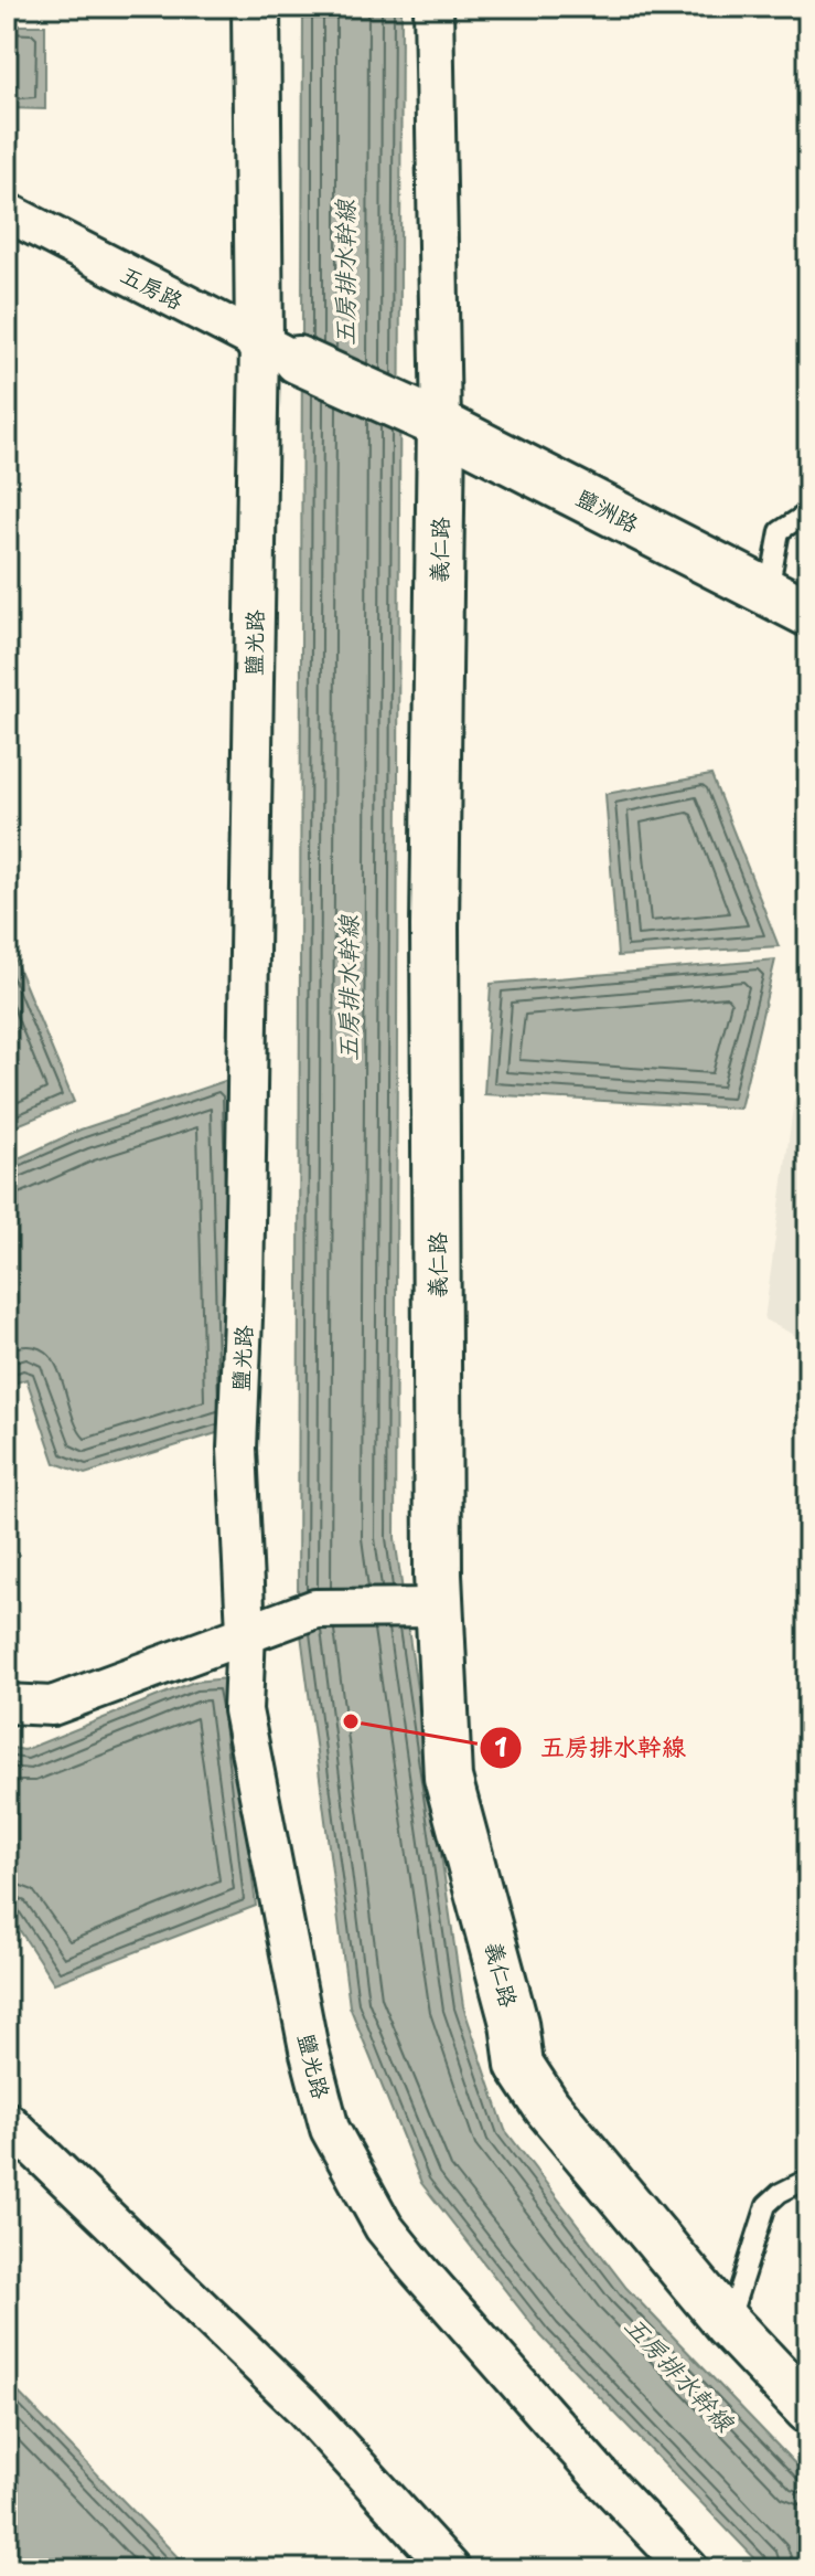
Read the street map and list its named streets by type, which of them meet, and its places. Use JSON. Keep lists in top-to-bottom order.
{
  "streets": {
    "street": [
      "五房路",
      "鹽洲路",
      "義仁路",
      "鹽光路"
    ]
  },
  "crossings": [
    ["五房路", "鹽洲路"],
    ["五房路", "鹽光路"],
    ["鹽洲路", "義仁路"],
    ["鹽洲路", "鹽光路"]
  ],
  "water": ["五房排水幹線"],
  "places": ["五房排水幹線"]
}
